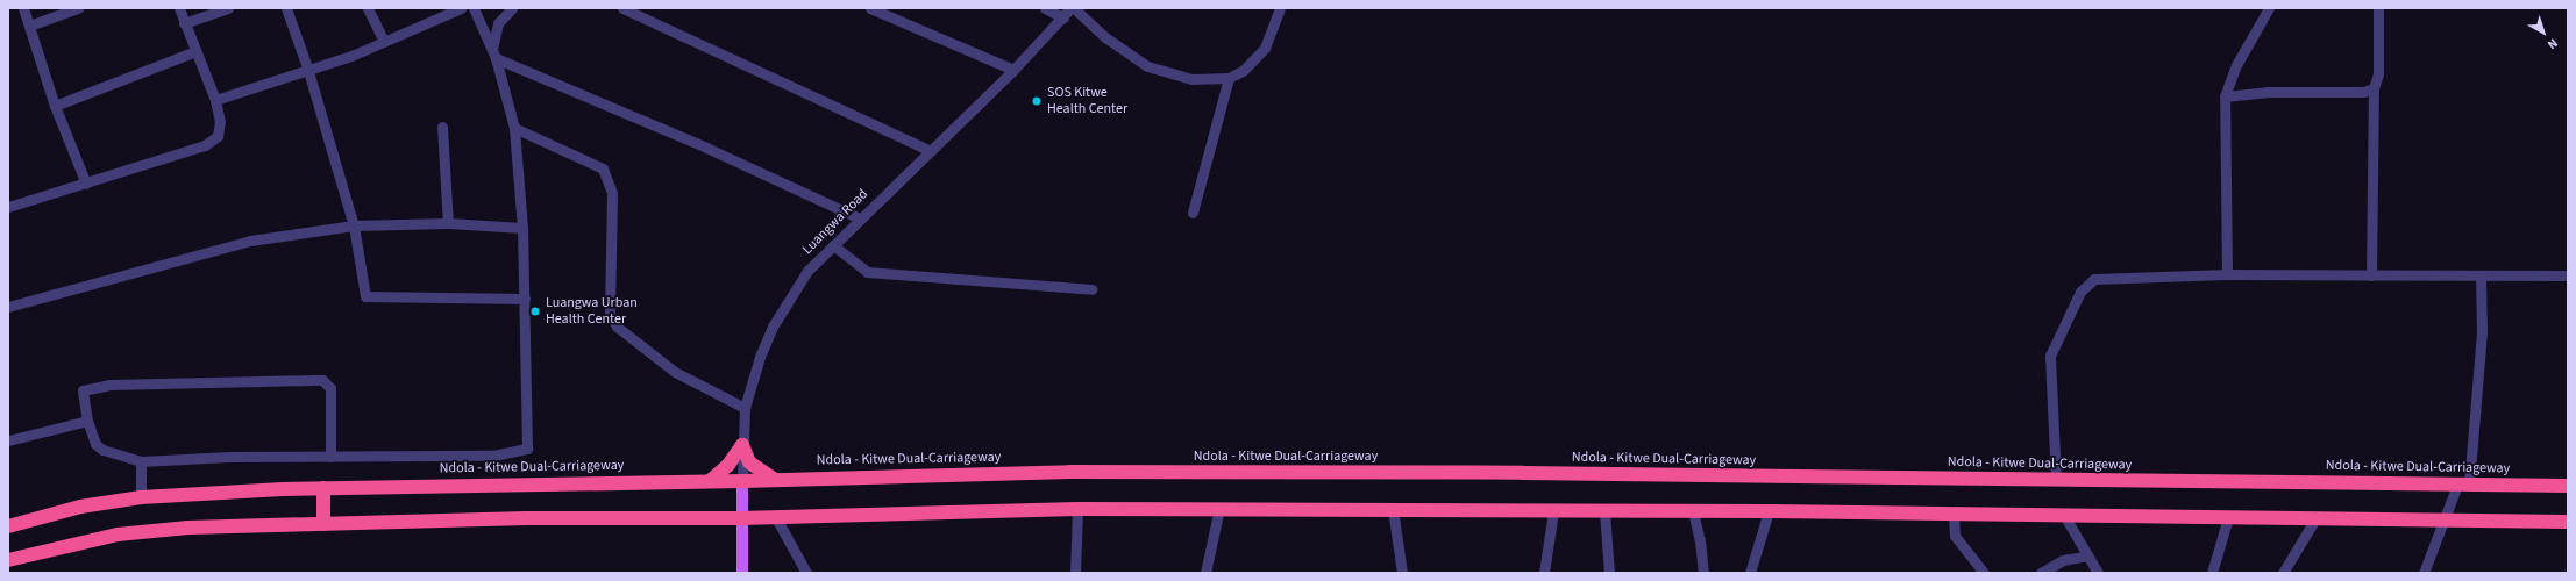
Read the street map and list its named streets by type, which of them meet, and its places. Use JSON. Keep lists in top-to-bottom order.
{
  "streets": {
    "highway": ["Ndola - Kitwe Dual-Carriageway"],
    "main road": ["Luangwa Road"]
  },
  "crossings": [
    ["Luangwa Road", "Ndola - Kitwe Dual-Carriageway"]
  ],
  "places": ["SOS Kitwe Health Center", "Luangwa Urban Health Center"],
  "north": "bottom right"
}
